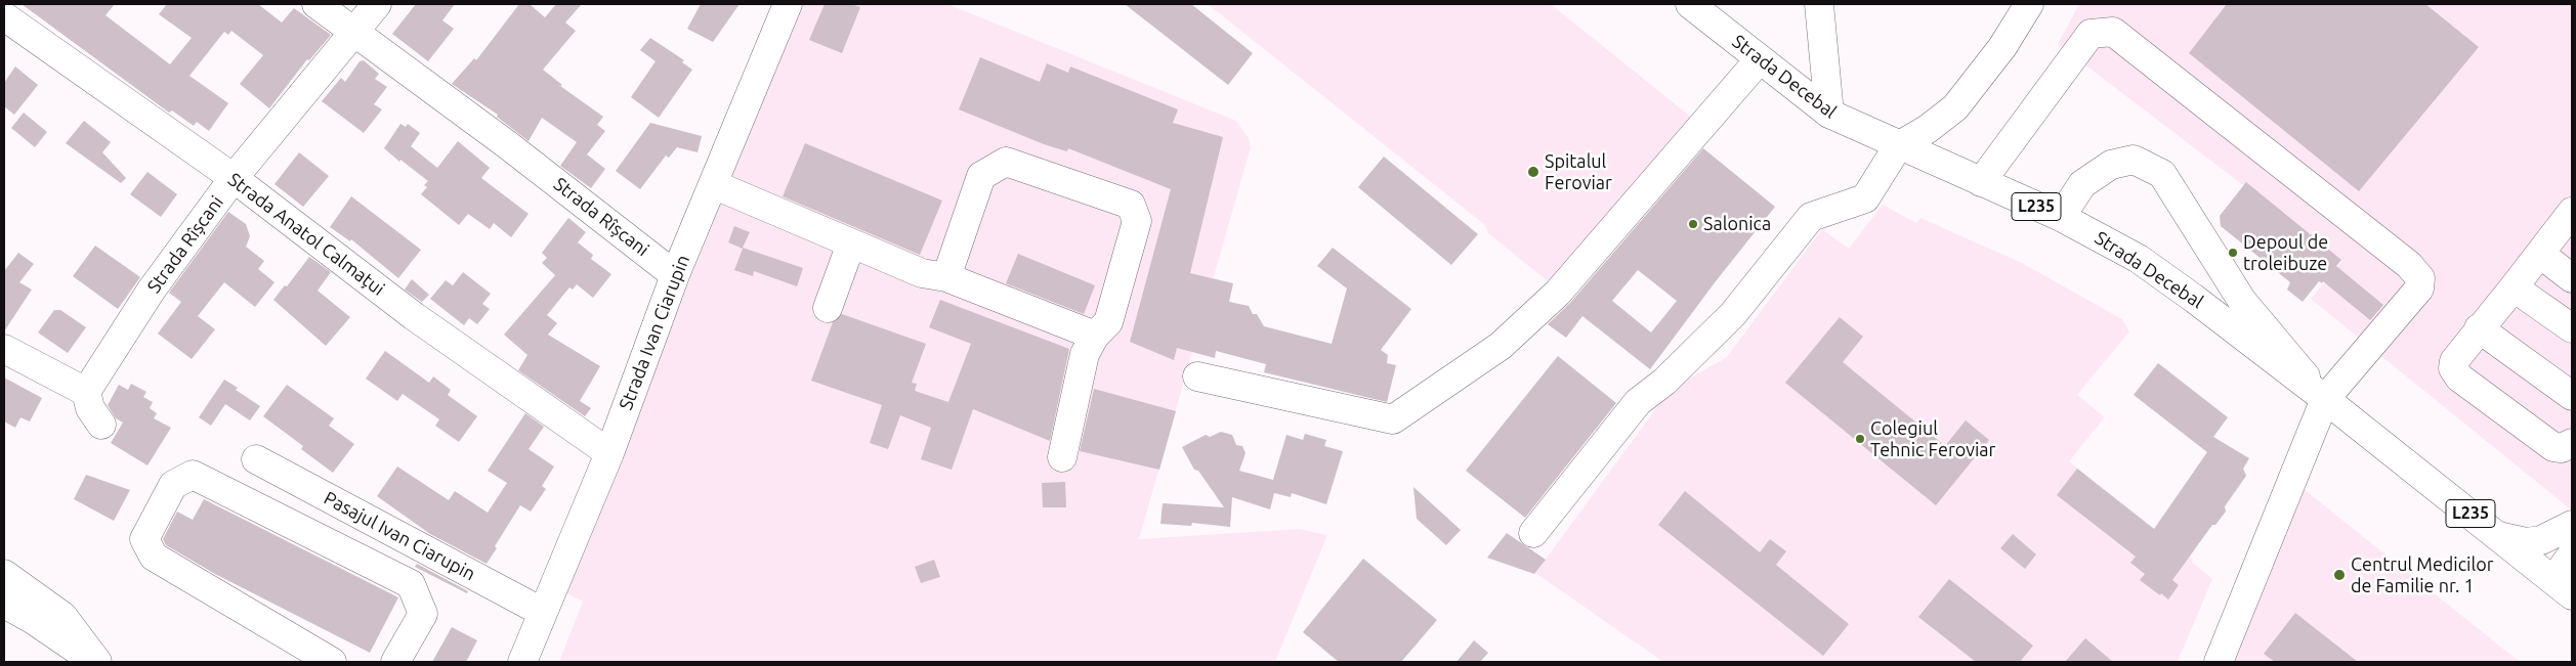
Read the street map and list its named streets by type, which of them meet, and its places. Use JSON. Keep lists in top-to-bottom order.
{
  "streets": {
    "street": [
      "Strada Decebal",
      "L235",
      "Strada Rîșcani",
      "Strada Anatol Calmațui",
      "Strada Ivan Ciarupin",
      "Pasajul Ivan Ciarupin"
    ]
  },
  "crossings": [
    ["Strada Rîșcani", "Strada Anatol Calmațui"],
    ["Strada Rîșcani", "Strada Ivan Ciarupin"],
    ["Strada Anatol Calmațui", "Strada Ivan Ciarupin"],
    ["Strada Ivan Ciarupin", "Pasajul Ivan Ciarupin"]
  ],
  "places": [
    "Spitalul Feroviar",
    "Salonica",
    "Depoul de troleibuze",
    "Colegiul Tehnic Feroviar",
    "Centrul Medicilor de Familie nr. 1"
  ]
}
